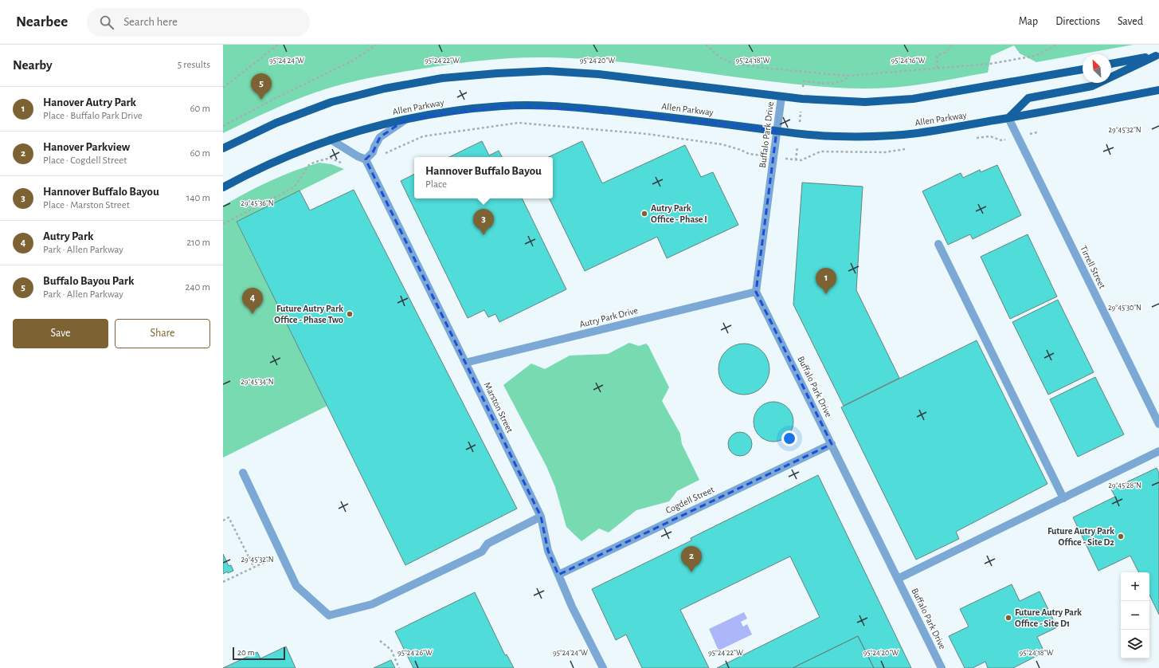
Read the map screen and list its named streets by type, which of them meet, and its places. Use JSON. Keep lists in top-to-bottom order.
{
  "streets": {
    "main road": ["Allen Parkway"],
    "street": [
      "Buffalo Park Drive",
      "Tirrell Street",
      "Autry Park Drive",
      "Marston Street",
      "Cogdell Street"
    ]
  },
  "crossings": [
    ["Allen Parkway", "Buffalo Park Drive"],
    ["Allen Parkway", "Tirrell Street"],
    ["Buffalo Park Drive", "Autry Park Drive"],
    ["Buffalo Park Drive", "Cogdell Street"],
    ["Autry Park Drive", "Marston Street"],
    ["Marston Street", "Cogdell Street"]
  ],
  "places": [
    "Autry Park Office - Phase I",
    "Future Autry Park Office - Phase Two",
    "Future Autry Park Office - Site D2",
    "Future Autry Park Office - Site D1"
  ],
  "scale_bar": "20 m",
  "north": "top left",
  "page": {
    "header": "Nearbee",
    "search": "Search here",
    "nav": ["Map", "Directions", "Saved"],
    "heading": ["Nearby", "5 results"],
    "pins": [
      "5",
      "3",
      "1",
      "4",
      "2"
    ],
    "list": [
      {
        "mark": "1",
        "name": "Hanover Autry Park",
        "note": "Place · Buffalo Park Drive",
        "value": "60 m"
      },
      {
        "mark": "2",
        "name": "Hanover Parkview",
        "note": "Place · Cogdell Street",
        "value": "60 m"
      },
      {
        "mark": "3",
        "name": "Hannover Buffalo Bayou",
        "note": "Place · Marston Street",
        "value": "140 m"
      },
      {
        "mark": "4",
        "name": "Autry Park",
        "note": "Park · Allen Parkway",
        "value": "210 m"
      },
      {
        "mark": "5",
        "name": "Buffalo Bayou Park",
        "note": "Park · Allen Parkway",
        "value": "240 m"
      }
    ],
    "popup": ["Hannover Buffalo Bayou", "Place"],
    "buttons": ["Save", "Share"],
    "map_buttons": ["+", "−"],
    "scale": "20 m"
  },
  "coordinates": [
    "95°24'24\"W",
    "95°24'22\"W",
    "95°24'20\"W",
    "95°24'18\"W",
    "95°24'16\"W",
    "29°45'32\"N",
    "29°45'36\"N",
    "29°45'30\"N",
    "29°45'34\"N",
    "29°45'28\"N",
    "95°24'26\"W"
  ]
}
